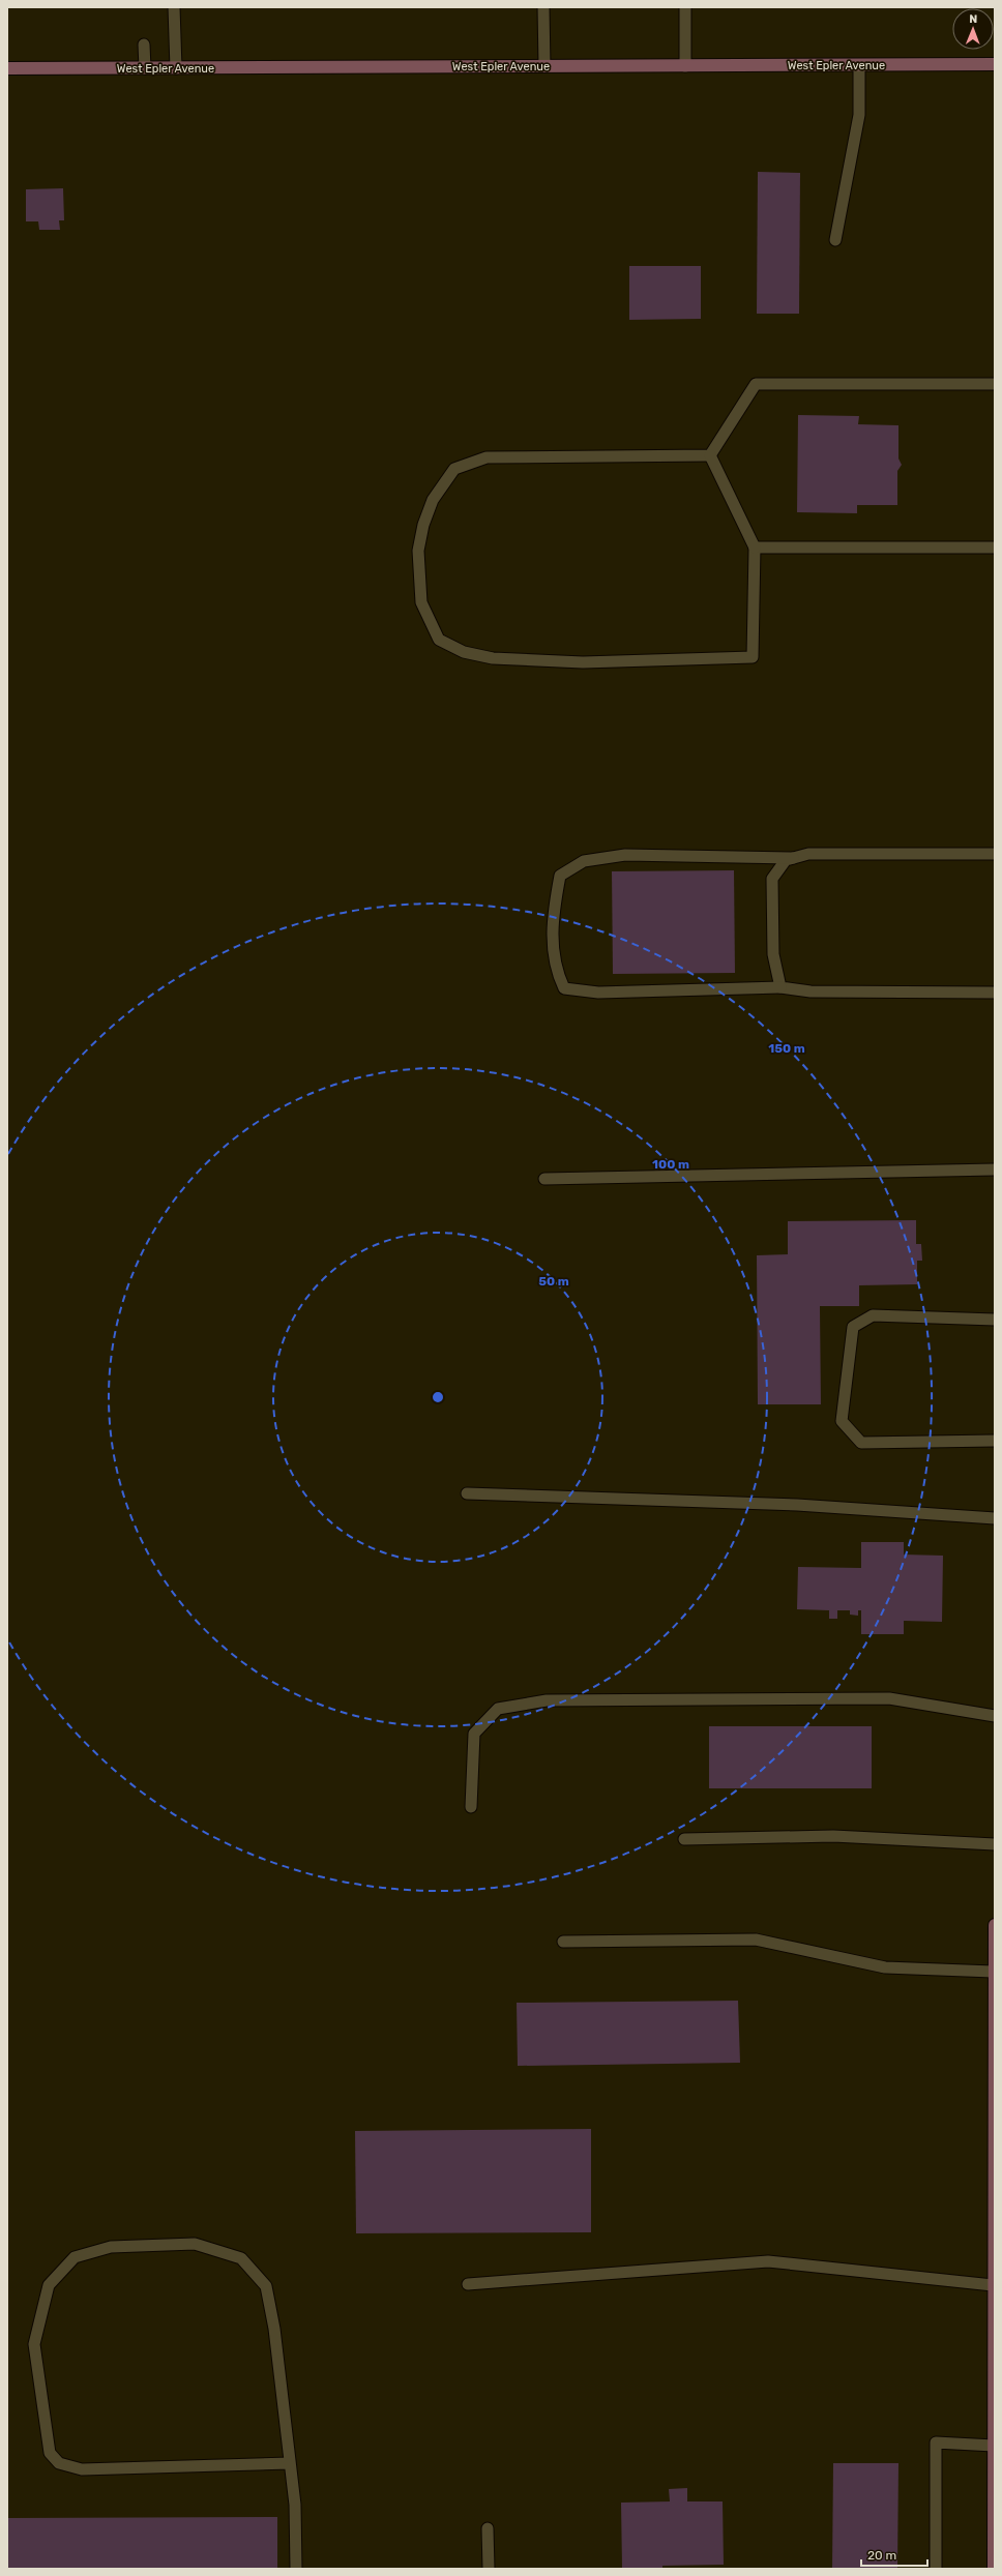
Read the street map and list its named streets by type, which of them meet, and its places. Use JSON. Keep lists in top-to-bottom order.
{
  "streets": {
    "street": ["West Epler Avenue"]
  },
  "scale_bar": "20 m",
  "north": "top",
  "rings": ["150 m", "100 m", "50 m"]
}
